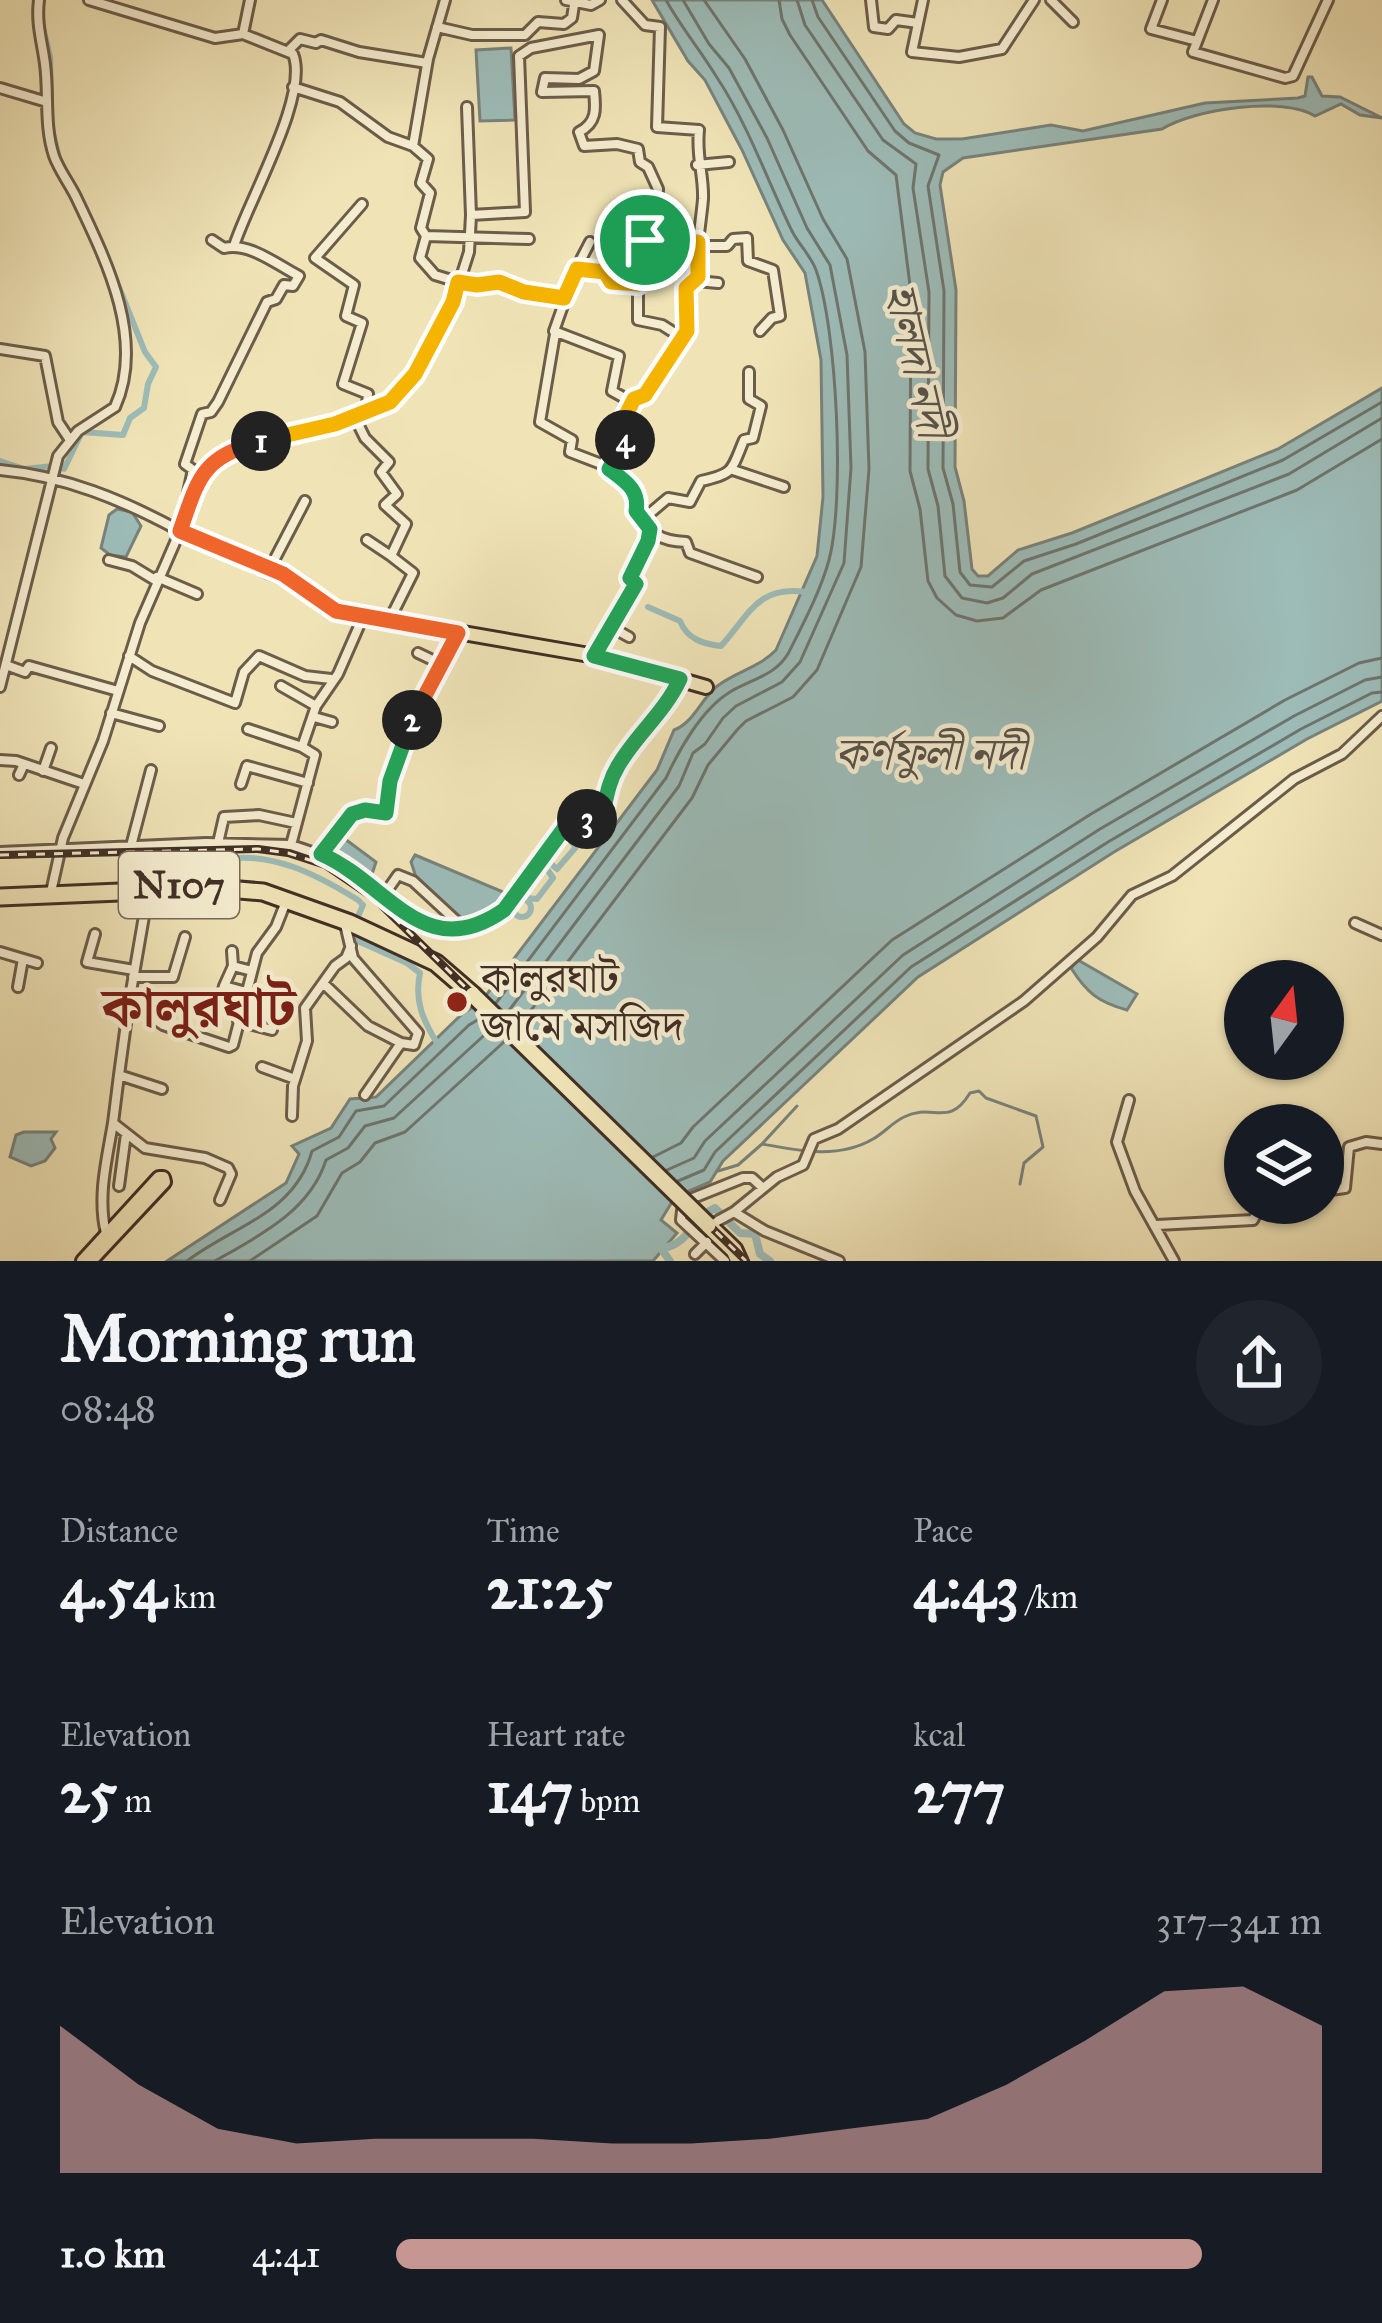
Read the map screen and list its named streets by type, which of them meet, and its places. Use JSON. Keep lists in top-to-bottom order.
{
  "streets": {
    "highway": ["N107"]
  },
  "districts": ["কালুরঘাট"],
  "water": ["হালদা নদী", "কর্ণফুলী নদী"],
  "places": ["কালুরঘাট জামে মসজিদ"],
  "north": "top",
  "page": {
    "pins": [
      "4",
      "1",
      "2",
      "3"
    ],
    "heading": ["Morning run", "08:48"],
    "stats": [
      ["Distance", "4.54 km"],
      ["Time", "21:25"],
      ["Pace", "4:43 /km"],
      ["Elevation", "25 m"],
      ["Heart rate", "147 bpm"],
      ["kcal", "277"]
    ],
    "chart": ["Elevation", "317–341 m"],
    "list": [
      {
        "name": "1.0 km",
        "note": "4:41"
      }
    ]
  }
}
